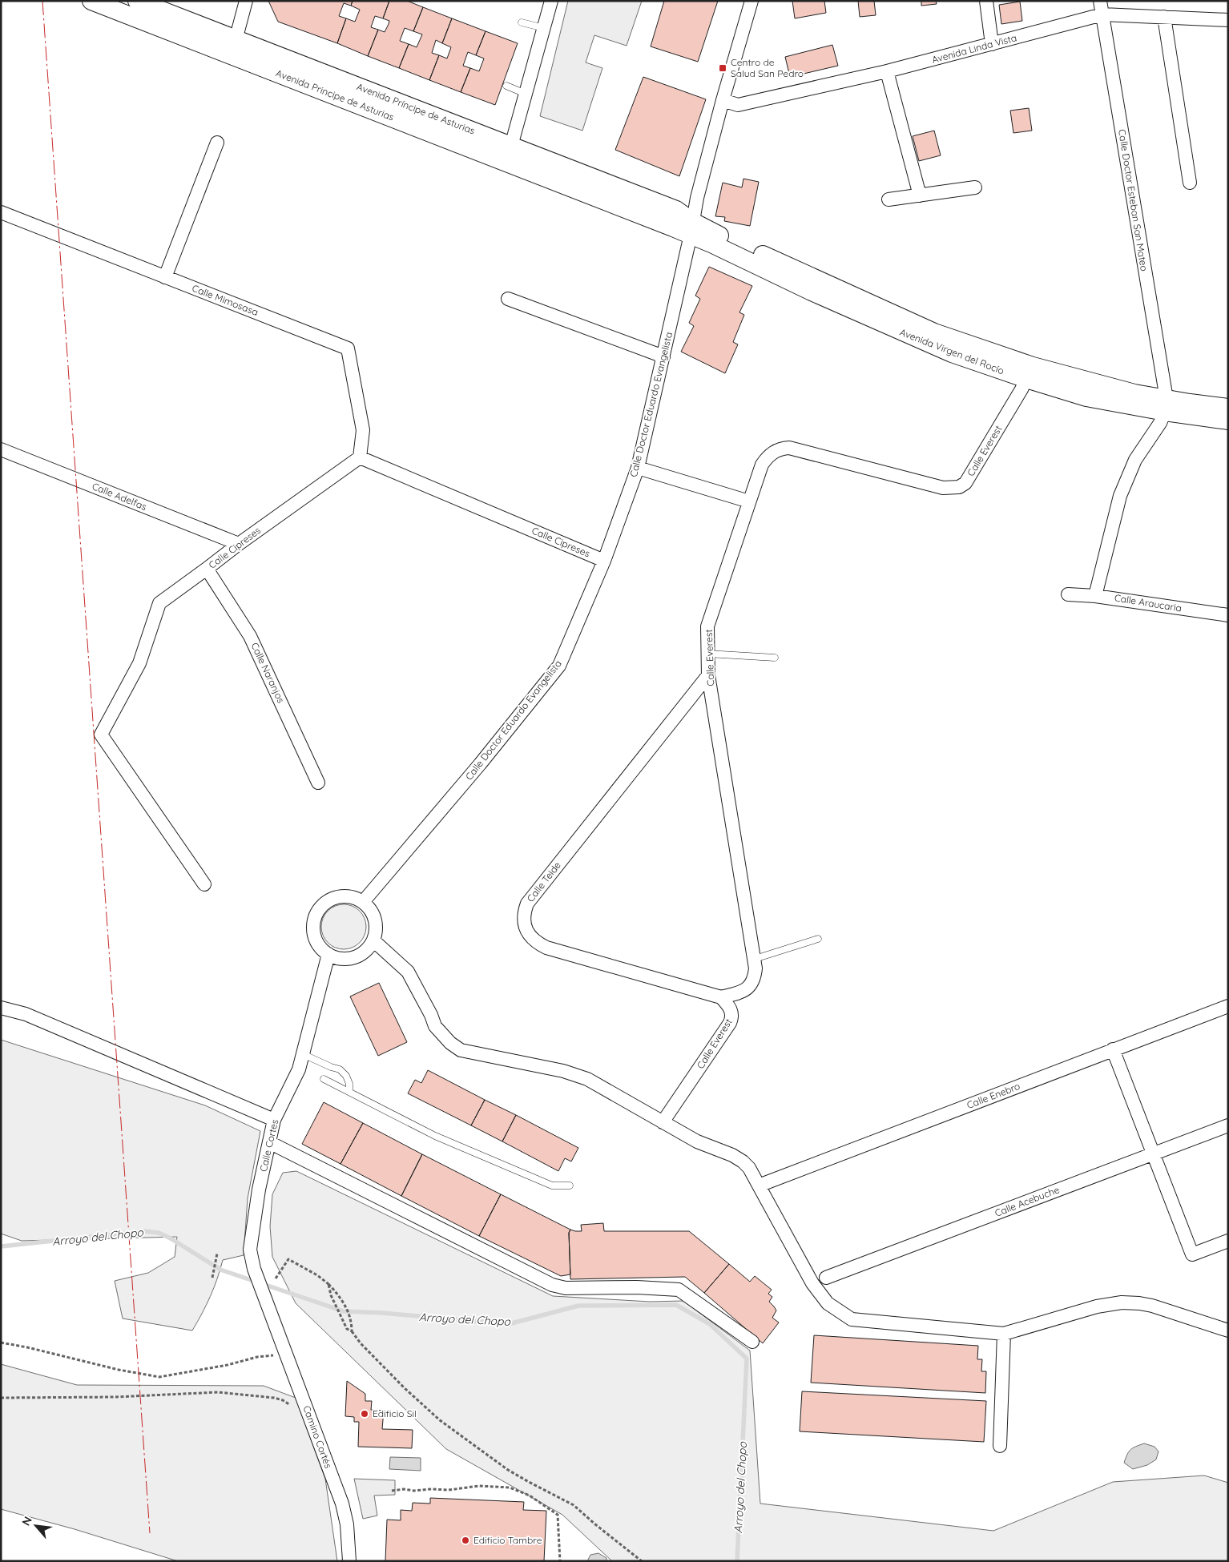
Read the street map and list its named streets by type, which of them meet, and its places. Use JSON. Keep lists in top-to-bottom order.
{
  "streets": {
    "street": [
      "Avenida Linda Vista",
      "Avenida Principe de Asturias",
      "Avenida Príncipe de Asturias",
      "Calle Doctor Esteban San Mateo",
      "Calle Mimosasa",
      "Avenida Virgen del Rocío",
      "Calle Doctor Eduardo Evangelista",
      "Calle Everest",
      "Calle Adelfas",
      "Calle Cipreses",
      "Calle Araucaria",
      "Calle Naranjos",
      "Calle Teide",
      "Calle Enebro",
      "Calle Cortes",
      "Calle Acebuche",
      "Camino Cortés"
    ]
  },
  "crossings": [
    ["Avenida Linda Vista", "Calle Doctor Esteban San Mateo"],
    ["Avenida Linda Vista", "Calle Doctor Eduardo Evangelista"],
    ["Avenida Principe de Asturias", "Avenida Príncipe de Asturias"],
    ["Avenida Principe de Asturias", "Avenida Virgen del Rocío"],
    ["Avenida Principe de Asturias", "Calle Doctor Eduardo Evangelista"],
    ["Avenida Príncipe de Asturias", "Avenida Virgen del Rocío"],
    ["Avenida Príncipe de Asturias", "Calle Doctor Eduardo Evangelista"],
    ["Calle Doctor Esteban San Mateo", "Avenida Virgen del Rocío"],
    ["Calle Mimosasa", "Calle Cipreses"],
    ["Avenida Virgen del Rocío", "Calle Doctor Eduardo Evangelista"],
    ["Avenida Virgen del Rocío", "Calle Everest"],
    ["Calle Doctor Eduardo Evangelista", "Calle Cipreses"],
    ["Calle Doctor Eduardo Evangelista", "Calle Cortes"],
    ["Calle Everest", "Calle Teide"],
    ["Calle Adelfas", "Calle Cipreses"],
    ["Calle Cipreses", "Calle Naranjos"],
    ["Calle Cortes", "Camino Cortés"]
  ],
  "water": ["Arroyo del Chopo"],
  "places": {
    "transit": ["Centro de Salud San Pedro"],
    "other": ["Edificio Sil", "Edificio Tambre"]
  },
  "north": "top left"
}
